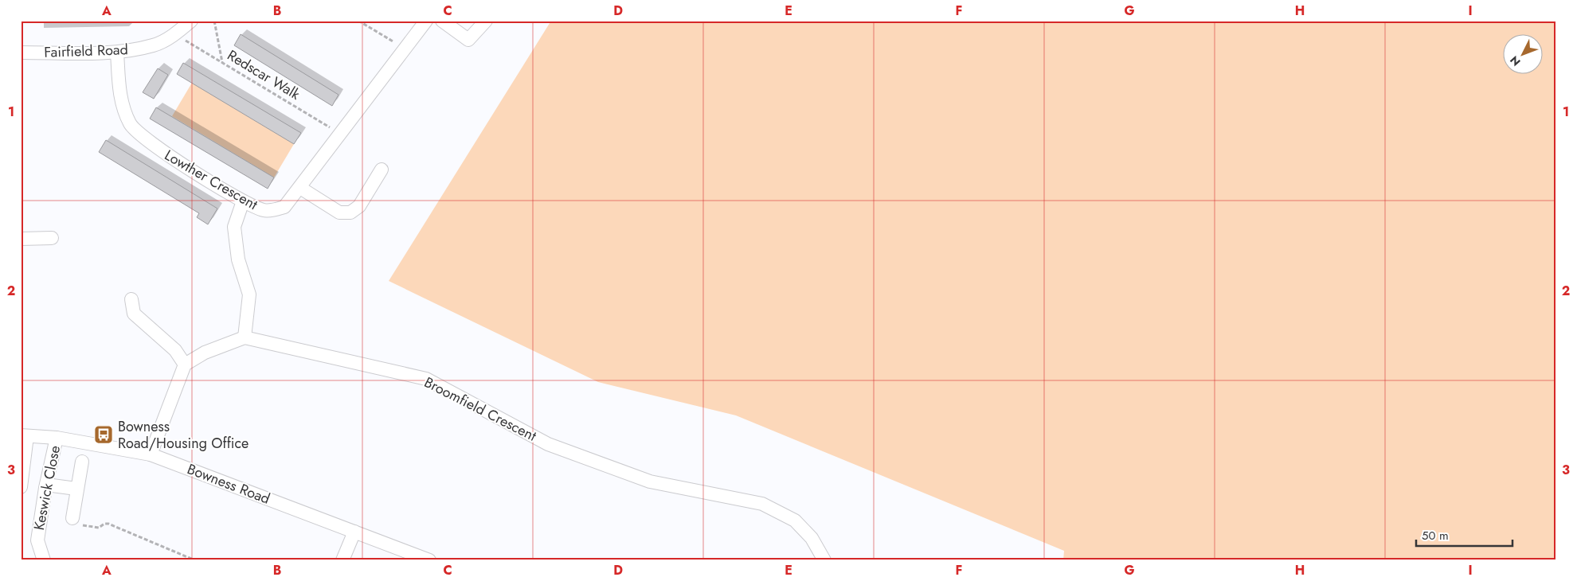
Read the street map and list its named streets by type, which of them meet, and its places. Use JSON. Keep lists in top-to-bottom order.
{
  "streets": {
    "street": [
      "Fairfield Road",
      "Lowther Crescent",
      "Broomfield Crescent",
      "Bowness Road",
      "Keswick Close"
    ],
    "path": ["Redscar Walk"]
  },
  "crossings": [
    ["Fairfield Road", "Redscar Walk"],
    ["Fairfield Road", "Lowther Crescent"],
    ["Redscar Walk", "Lowther Crescent"],
    ["Bowness Road", "Keswick Close"]
  ],
  "places": {
    "bus stop": ["Bowness Road/Housing Office"]
  },
  "scale_bar": "50 m",
  "north": "bottom left",
  "grid": {
    "columns": [
      "A",
      "B",
      "C",
      "D",
      "E",
      "F",
      "G",
      "H",
      "I"
    ],
    "rows": ["1", "2", "3"]
  }
}
